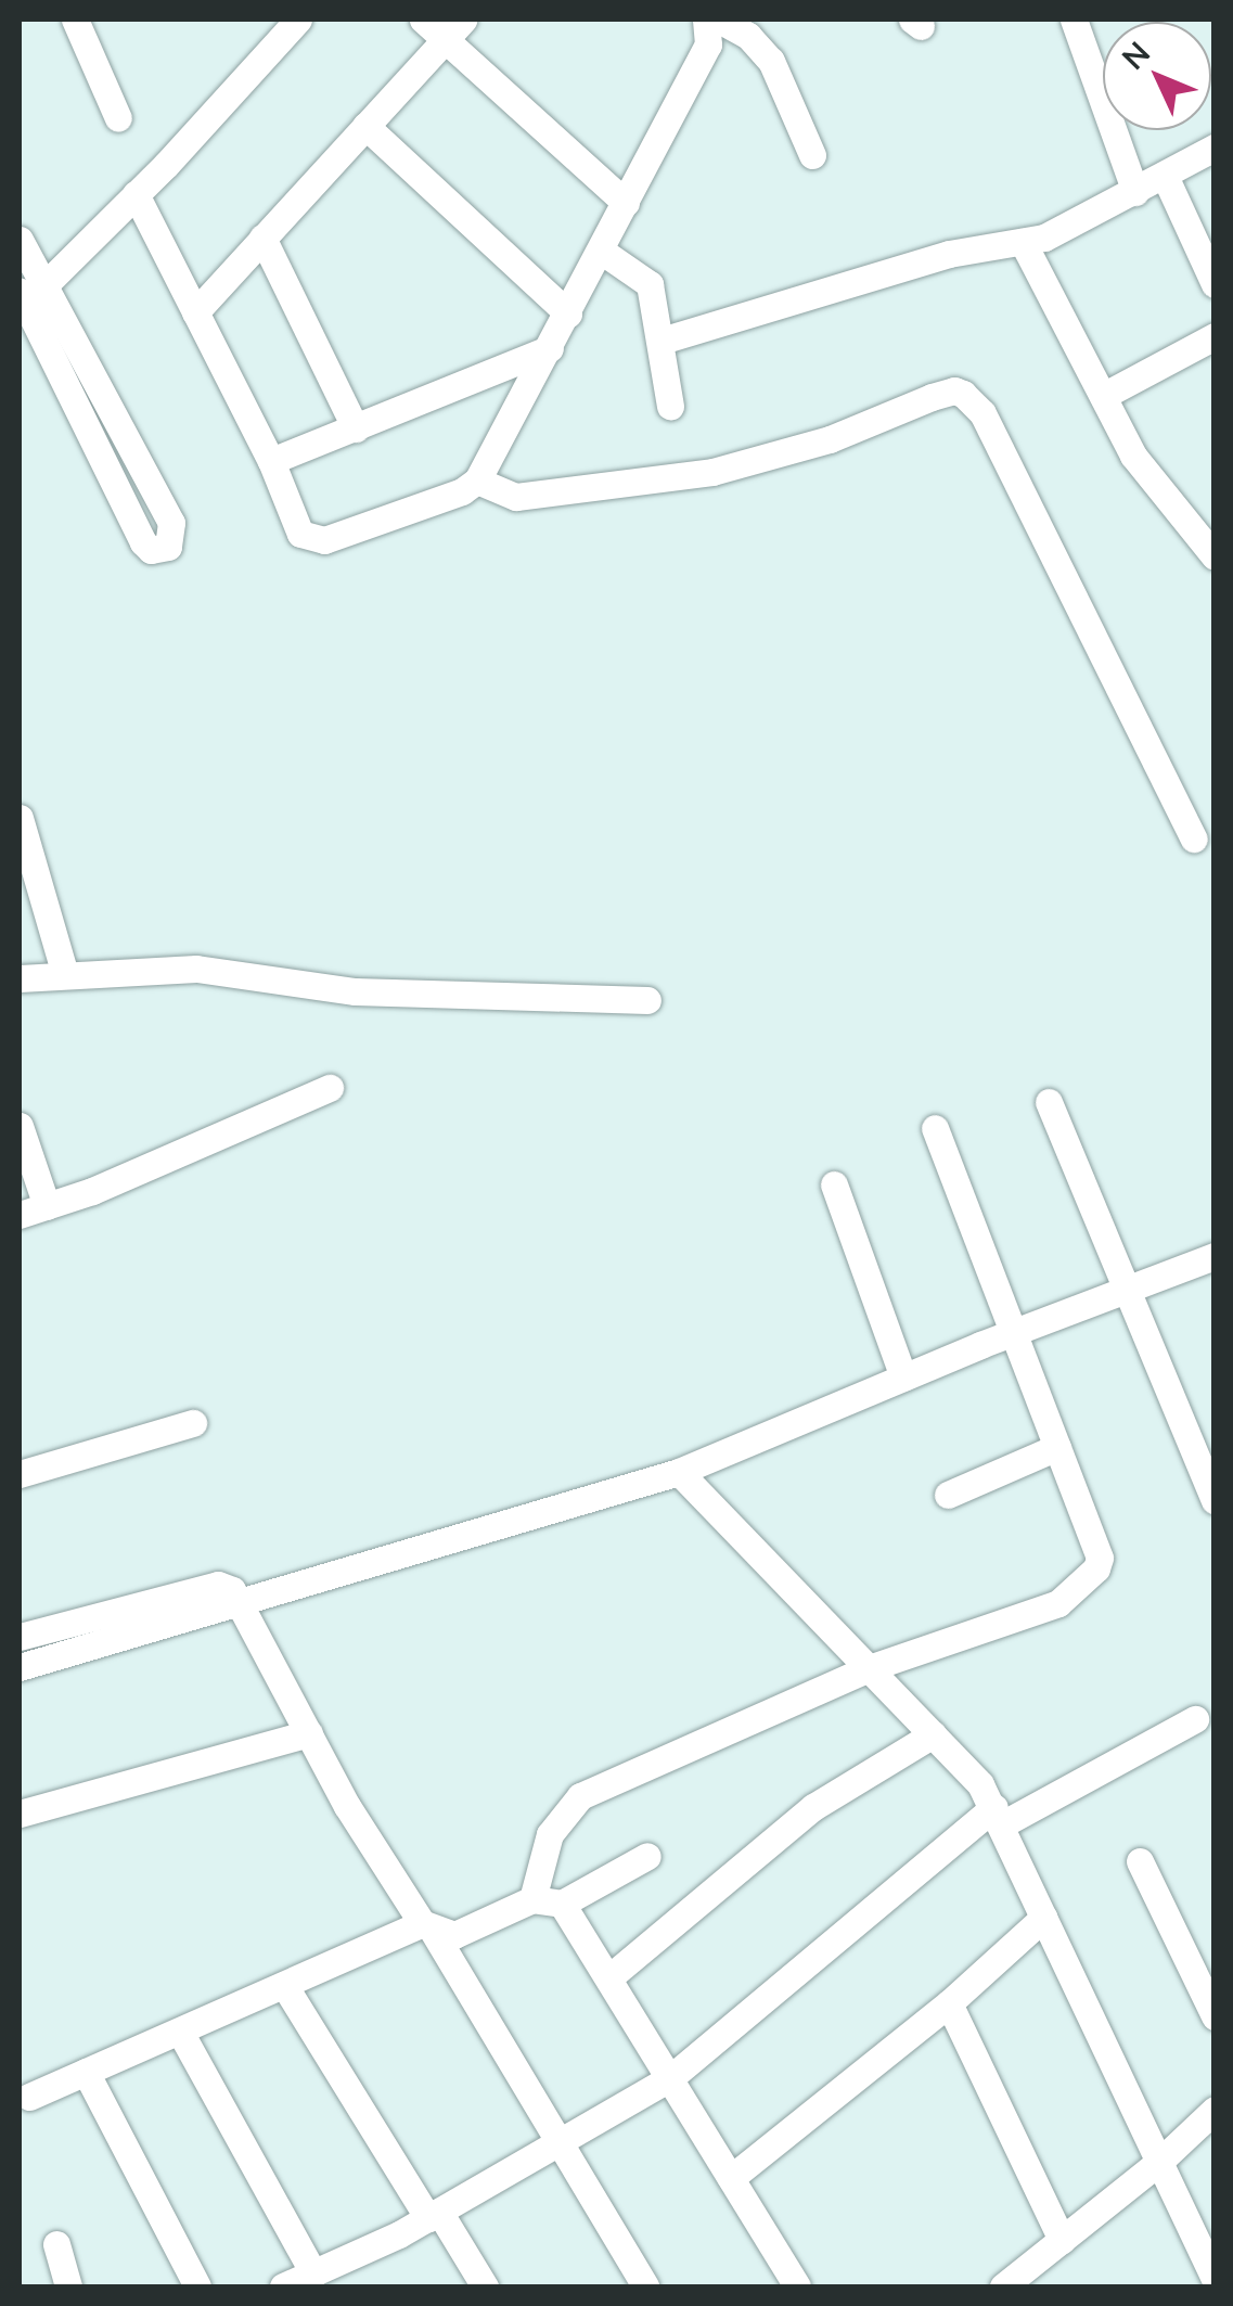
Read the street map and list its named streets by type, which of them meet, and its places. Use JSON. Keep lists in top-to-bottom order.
{
  "north": "top left"
}
